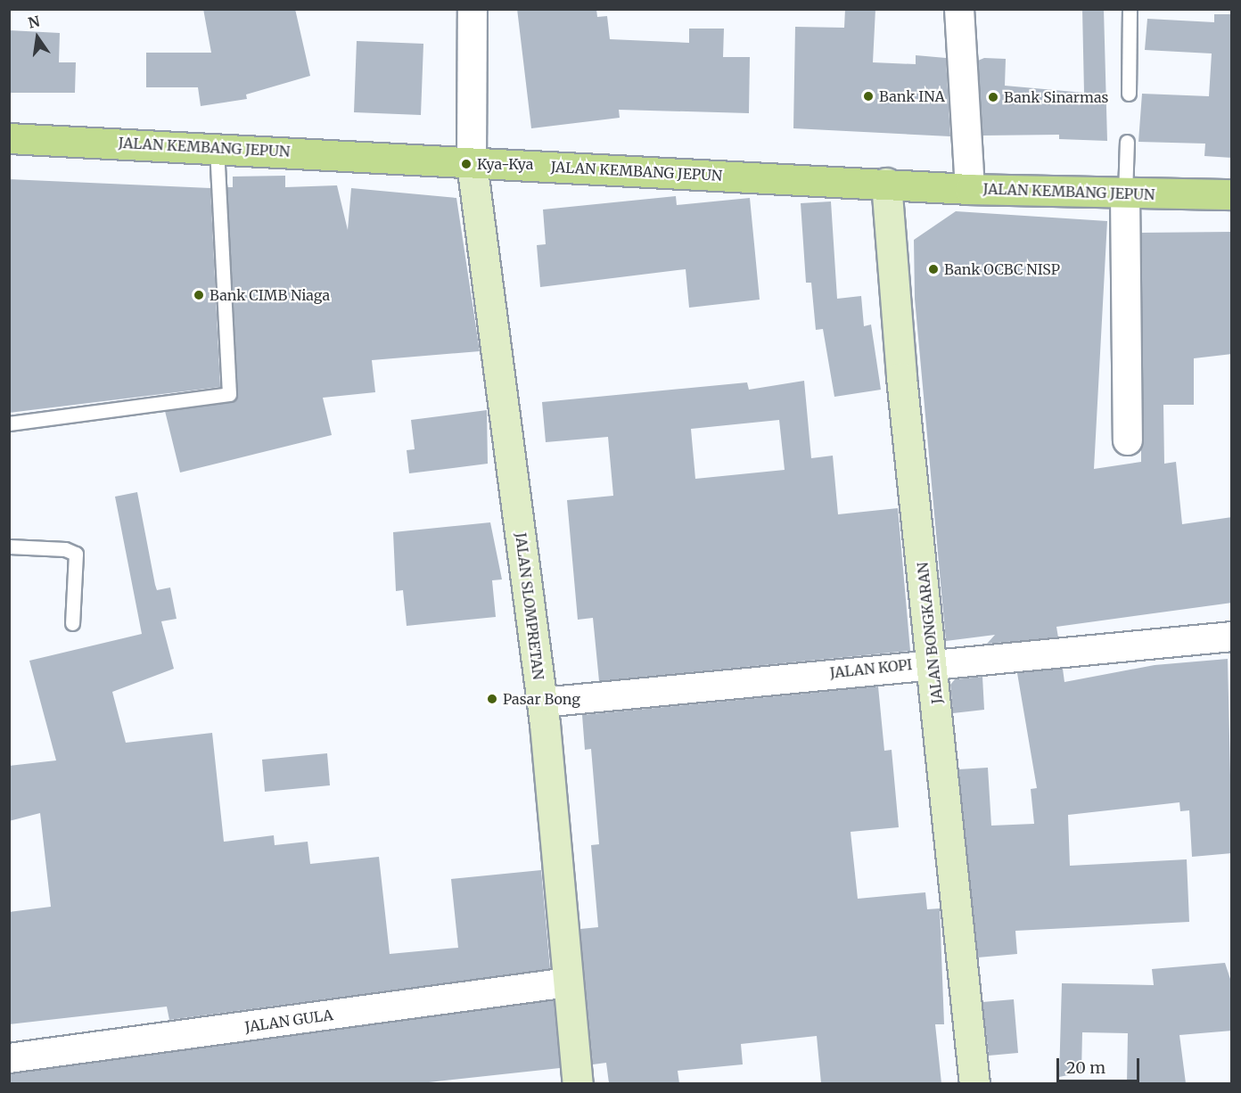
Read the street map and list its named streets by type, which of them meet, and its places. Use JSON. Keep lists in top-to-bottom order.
{
  "streets": {
    "main road": ["JALAN KEMBANG JEPUN"],
    "street": [
      "JALAN SLOMPRETAN",
      "JALAN BONGKARAN",
      "JALAN KOPI",
      "JALAN GULA"
    ]
  },
  "crossings": [
    ["JALAN KEMBANG JEPUN", "JALAN SLOMPRETAN"],
    ["JALAN KEMBANG JEPUN", "JALAN BONGKARAN"],
    ["JALAN SLOMPRETAN", "JALAN KOPI"],
    ["JALAN SLOMPRETAN", "JALAN GULA"],
    ["JALAN BONGKARAN", "JALAN KOPI"]
  ],
  "places": [
    "Bank INA",
    "Bank Sinarmas",
    "Kya-Kya",
    "Bank OCBC NISP",
    "Bank CIMB Niaga",
    "Pasar Bong"
  ],
  "scale_bar": "20 m",
  "north": "top"
}
